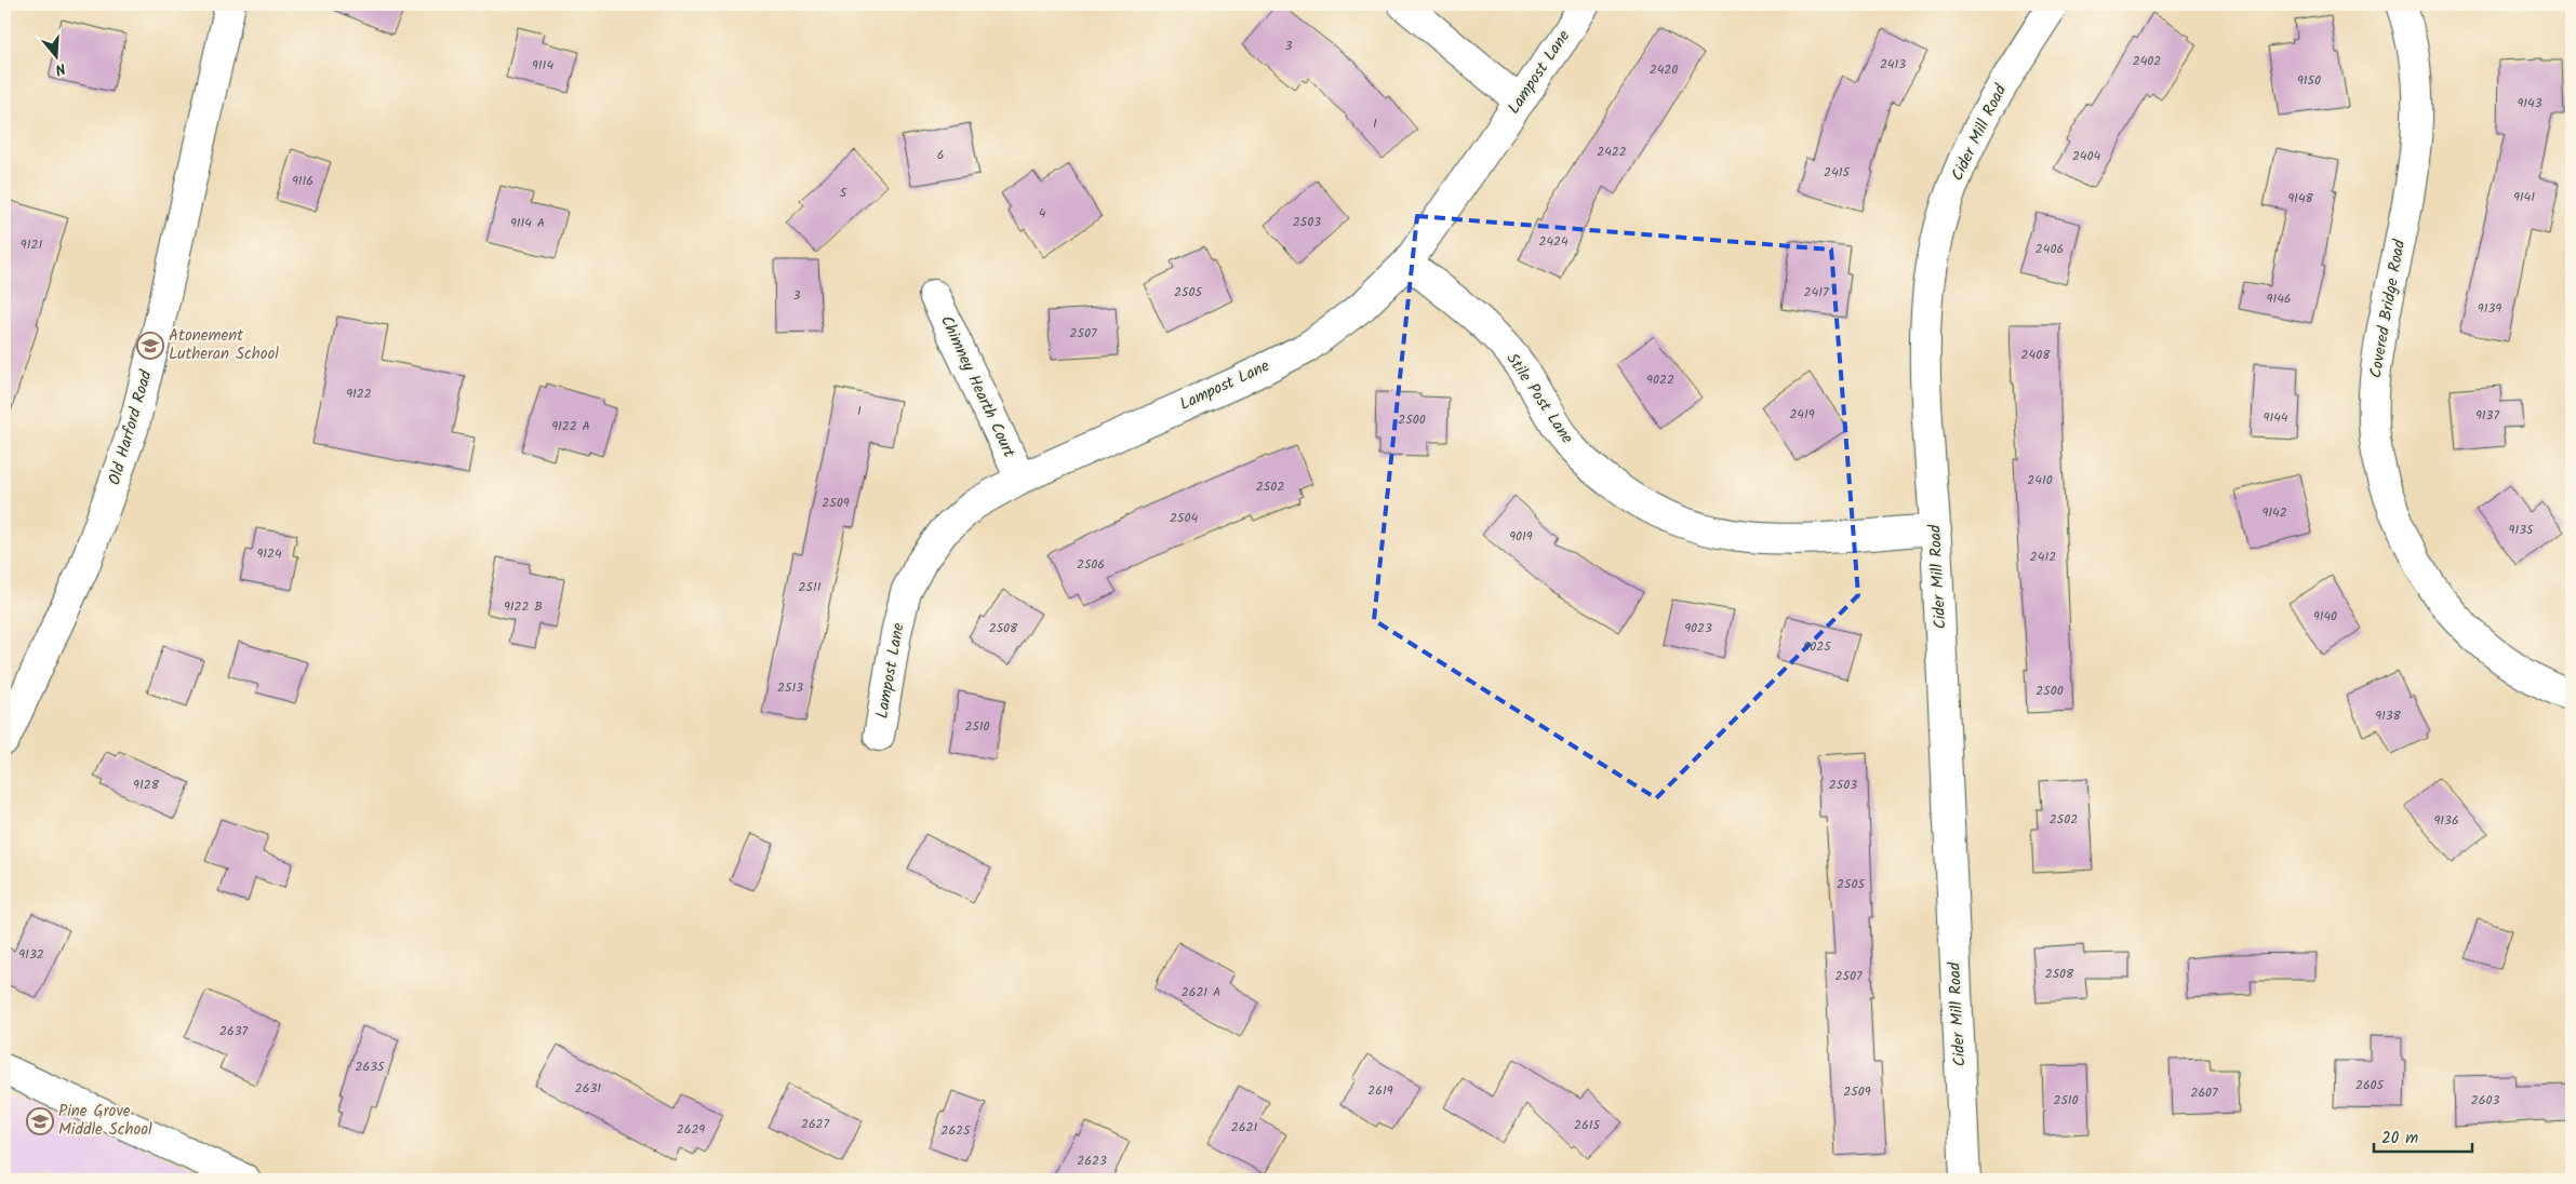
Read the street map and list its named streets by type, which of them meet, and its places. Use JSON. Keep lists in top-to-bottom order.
{
  "streets": {
    "street": [
      "Lampost Lane",
      "Cider Mill Road",
      "Covered Bridge Road",
      "Chimney Hearth Court",
      "Stile Post Lane",
      "Old Harford Road"
    ]
  },
  "crossings": [
    ["Lampost Lane", "Chimney Hearth Court"],
    ["Lampost Lane", "Stile Post Lane"],
    ["Cider Mill Road", "Stile Post Lane"]
  ],
  "places": {
    "school or university": ["Atonement Lutheran School", "Pine Grove Middle School"]
  },
  "house_numbers": [
    "3",
    "2402",
    "2413",
    "9114",
    "2420",
    "9150",
    "9143",
    "1",
    "2422",
    "6",
    "2404",
    "2415",
    "9116",
    "5",
    "9141",
    "9148",
    "4",
    "2503",
    "9114 A",
    "2424",
    "9121",
    "2406",
    "2505",
    "2417",
    "3",
    "9146",
    "9139",
    "2507",
    "2408",
    "9022",
    "9122",
    "1",
    "2419",
    "9137",
    "9144",
    "2500",
    "9122 A",
    "2410",
    "2502",
    "2509",
    "9142",
    "2504",
    "9135",
    "9019",
    "9124",
    "2412",
    "2506",
    "2511",
    "9122 B",
    "9140",
    "2508",
    "9023",
    "9025",
    "2513",
    "2500",
    "9138",
    "2510",
    "9128",
    "2503",
    "2502",
    "9136",
    "2505",
    "9132",
    "2508",
    "2507",
    "2621 A",
    "2637",
    "2635",
    "2605",
    "2631",
    "2619",
    "2509",
    "2607",
    "2510",
    "2603",
    "2627",
    "2615",
    "2621",
    "2629",
    "2625",
    "2623"
  ],
  "scale_bar": "20 m",
  "north": "bottom"
}
